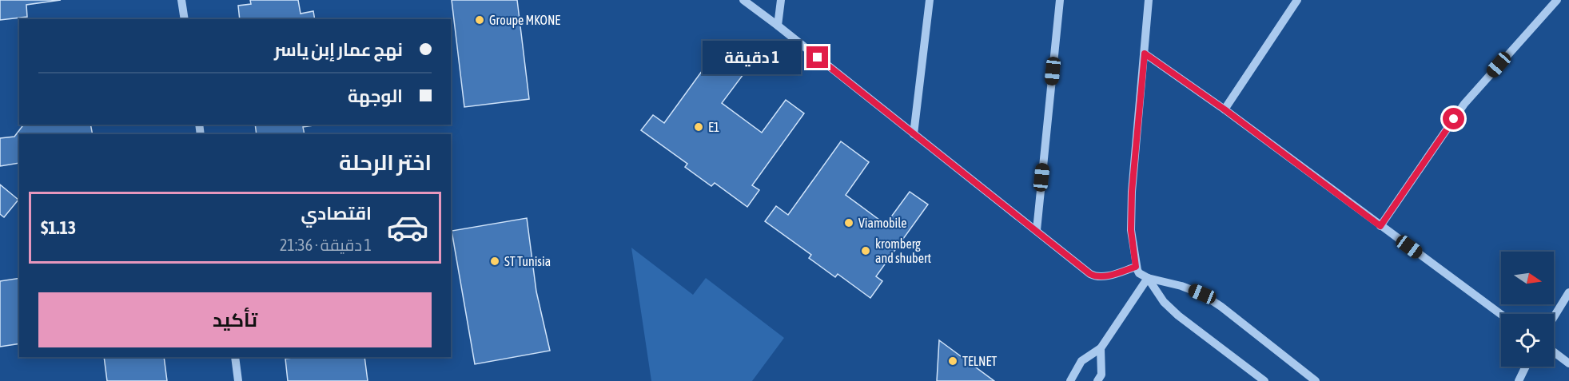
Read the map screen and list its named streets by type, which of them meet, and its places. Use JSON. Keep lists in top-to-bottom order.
{
  "places": [
    "Groupe MKONE",
    "E1",
    "Viamobile",
    "kromberg and shubert",
    "ST Tunisia",
    "TELNET"
  ],
  "north": "right",
  "page": {
    "banner": ["نهج عمار إبن ياسر", "الوجهة"],
    "bubble": "1 دقيقة",
    "heading": "اختر الرحلة",
    "list": [
      {
        "name": "اقتصادي",
        "note": "1 دقيقة · 21:36",
        "value": "$1.13"
      }
    ],
    "buttons": "تأكيد"
  }
}
